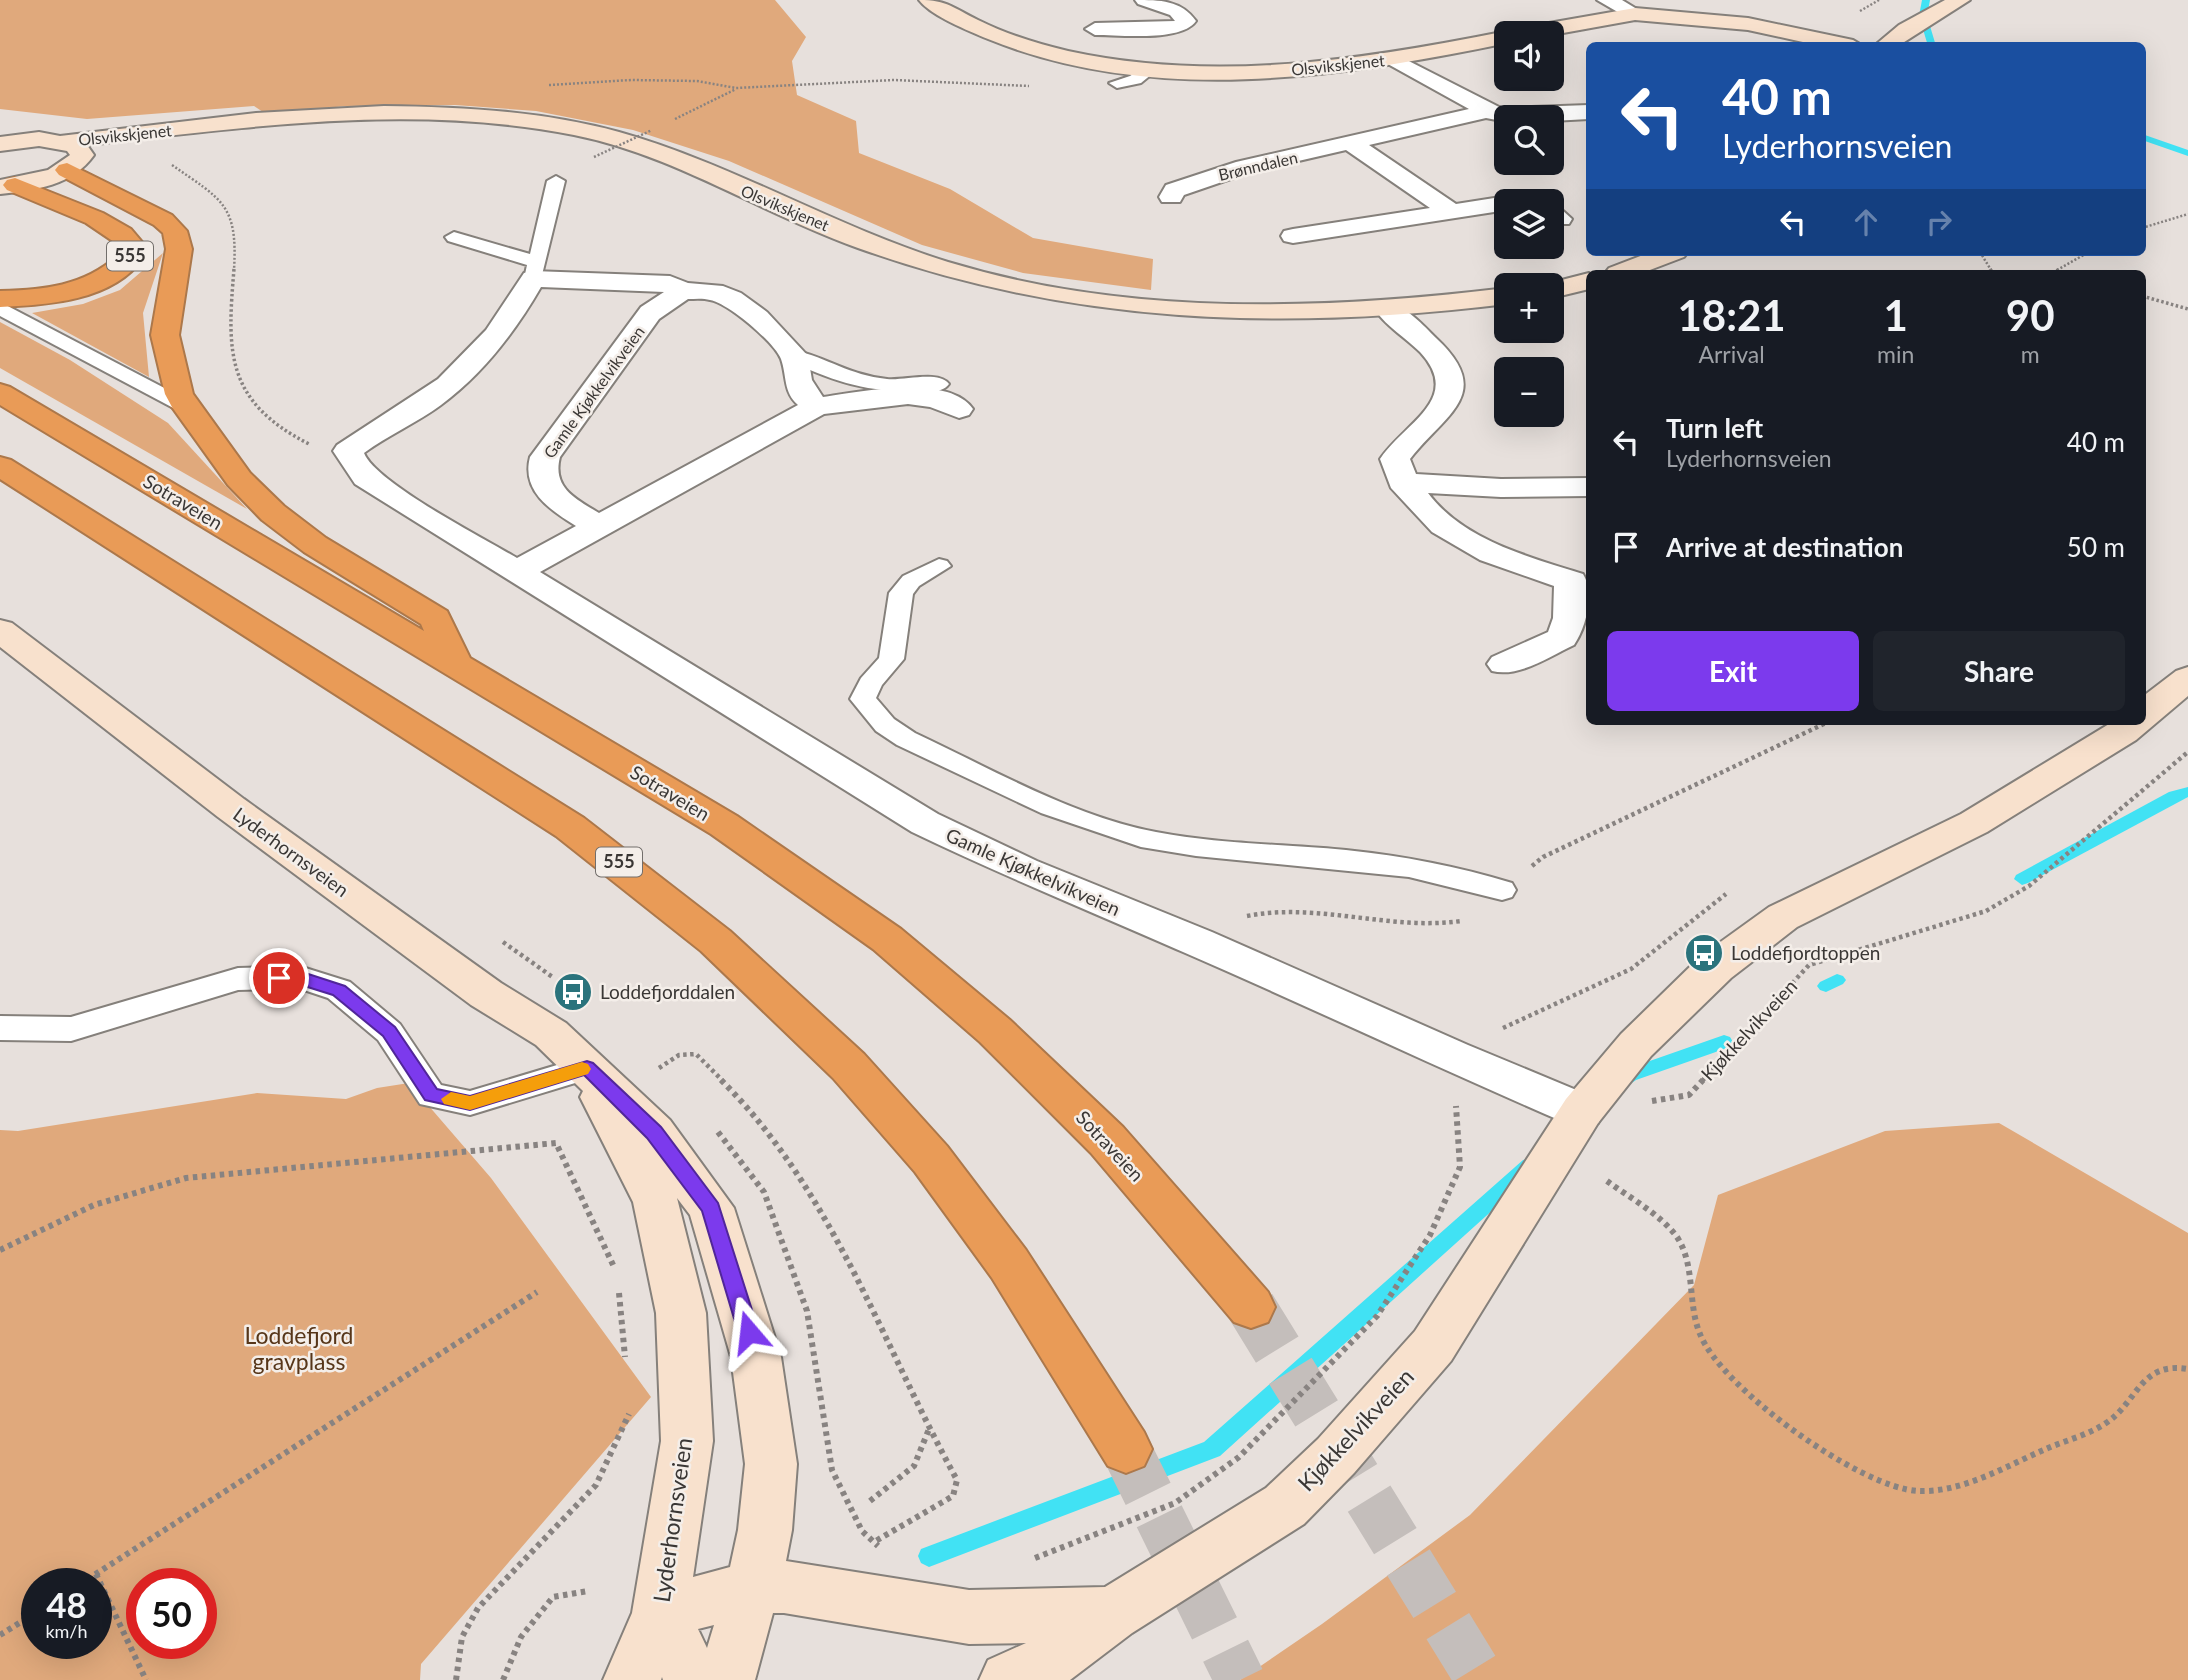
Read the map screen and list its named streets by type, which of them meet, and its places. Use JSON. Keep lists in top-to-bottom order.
{
  "streets": {
    "highway": ["555", "Sotraveien"],
    "main road": ["Olsvikskjenet", "Lyderhornsveien", "Kjøkkelvikveien"],
    "street": ["Brønndalen", "Gamle Kjøkkelvikveien"]
  },
  "crossings": [
    ["Olsvikskjenet", "Brønndalen"],
    ["Olsvikskjenet", "555"],
    ["555", "Sotraveien"],
    ["Gamle Kjøkkelvikveien", "Kjøkkelvikveien"]
  ],
  "parks": ["Loddefjord gravplass"],
  "places": {
    "bus stop": ["Loddefjordtoppen", "Loddefjorddalen"]
  },
  "page": {
    "map_buttons": ["+", "−"],
    "turn": ["40 m", "Lyderhornsveien"],
    "eta": [
      "18:21",
      "Arrival",
      "1",
      "min",
      "90",
      "m"
    ],
    "list": [
      {
        "name": "Turn left",
        "note": "Lyderhornsveien",
        "value": "40 m"
      },
      {
        "name": "Arrive at destination",
        "value": "50 m"
      }
    ],
    "buttons": ["Exit", "Share"],
    "speed": "48 km/h",
    "limit": "50"
  }
}
